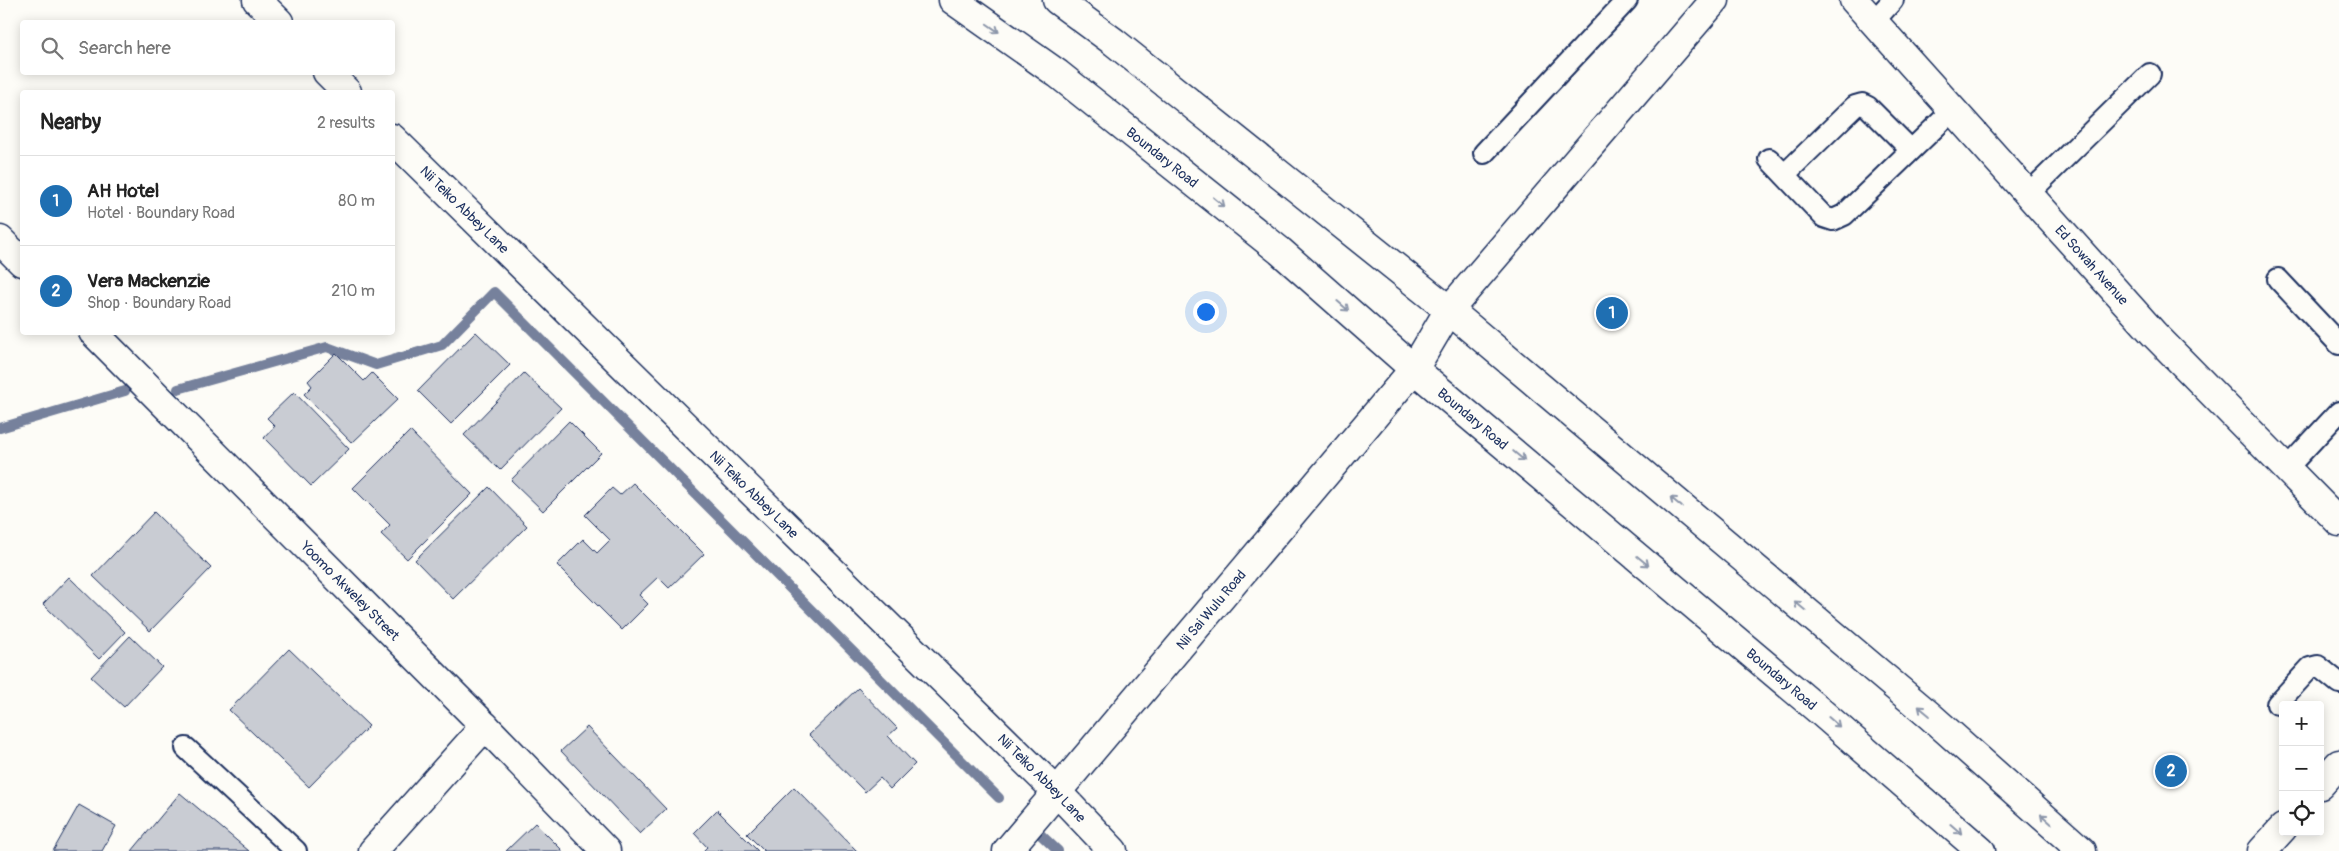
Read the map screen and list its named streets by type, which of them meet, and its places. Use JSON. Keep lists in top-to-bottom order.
{
  "streets": {
    "street": [
      "Boundary Road",
      "Nii Teiko Abbey Lane",
      "Ed Sowah Avenue",
      "Yoomo Akweley Street",
      "Nii Sai Wulu Road"
    ]
  },
  "crossings": [
    ["Boundary Road", "Nii Sai Wulu Road"],
    ["Nii Teiko Abbey Lane", "Nii Sai Wulu Road"]
  ],
  "page": {
    "search": "Search here",
    "heading": ["Nearby", "2 results"],
    "list": [
      {
        "mark": "1",
        "name": "AH Hotel",
        "note": "Hotel · Boundary Road",
        "value": "80 m"
      },
      {
        "mark": "2",
        "name": "Vera Mackenzie",
        "note": "Shop · Boundary Road",
        "value": "210 m"
      }
    ],
    "pins": ["1", "2"],
    "map_buttons": ["+", "−"]
  }
}
